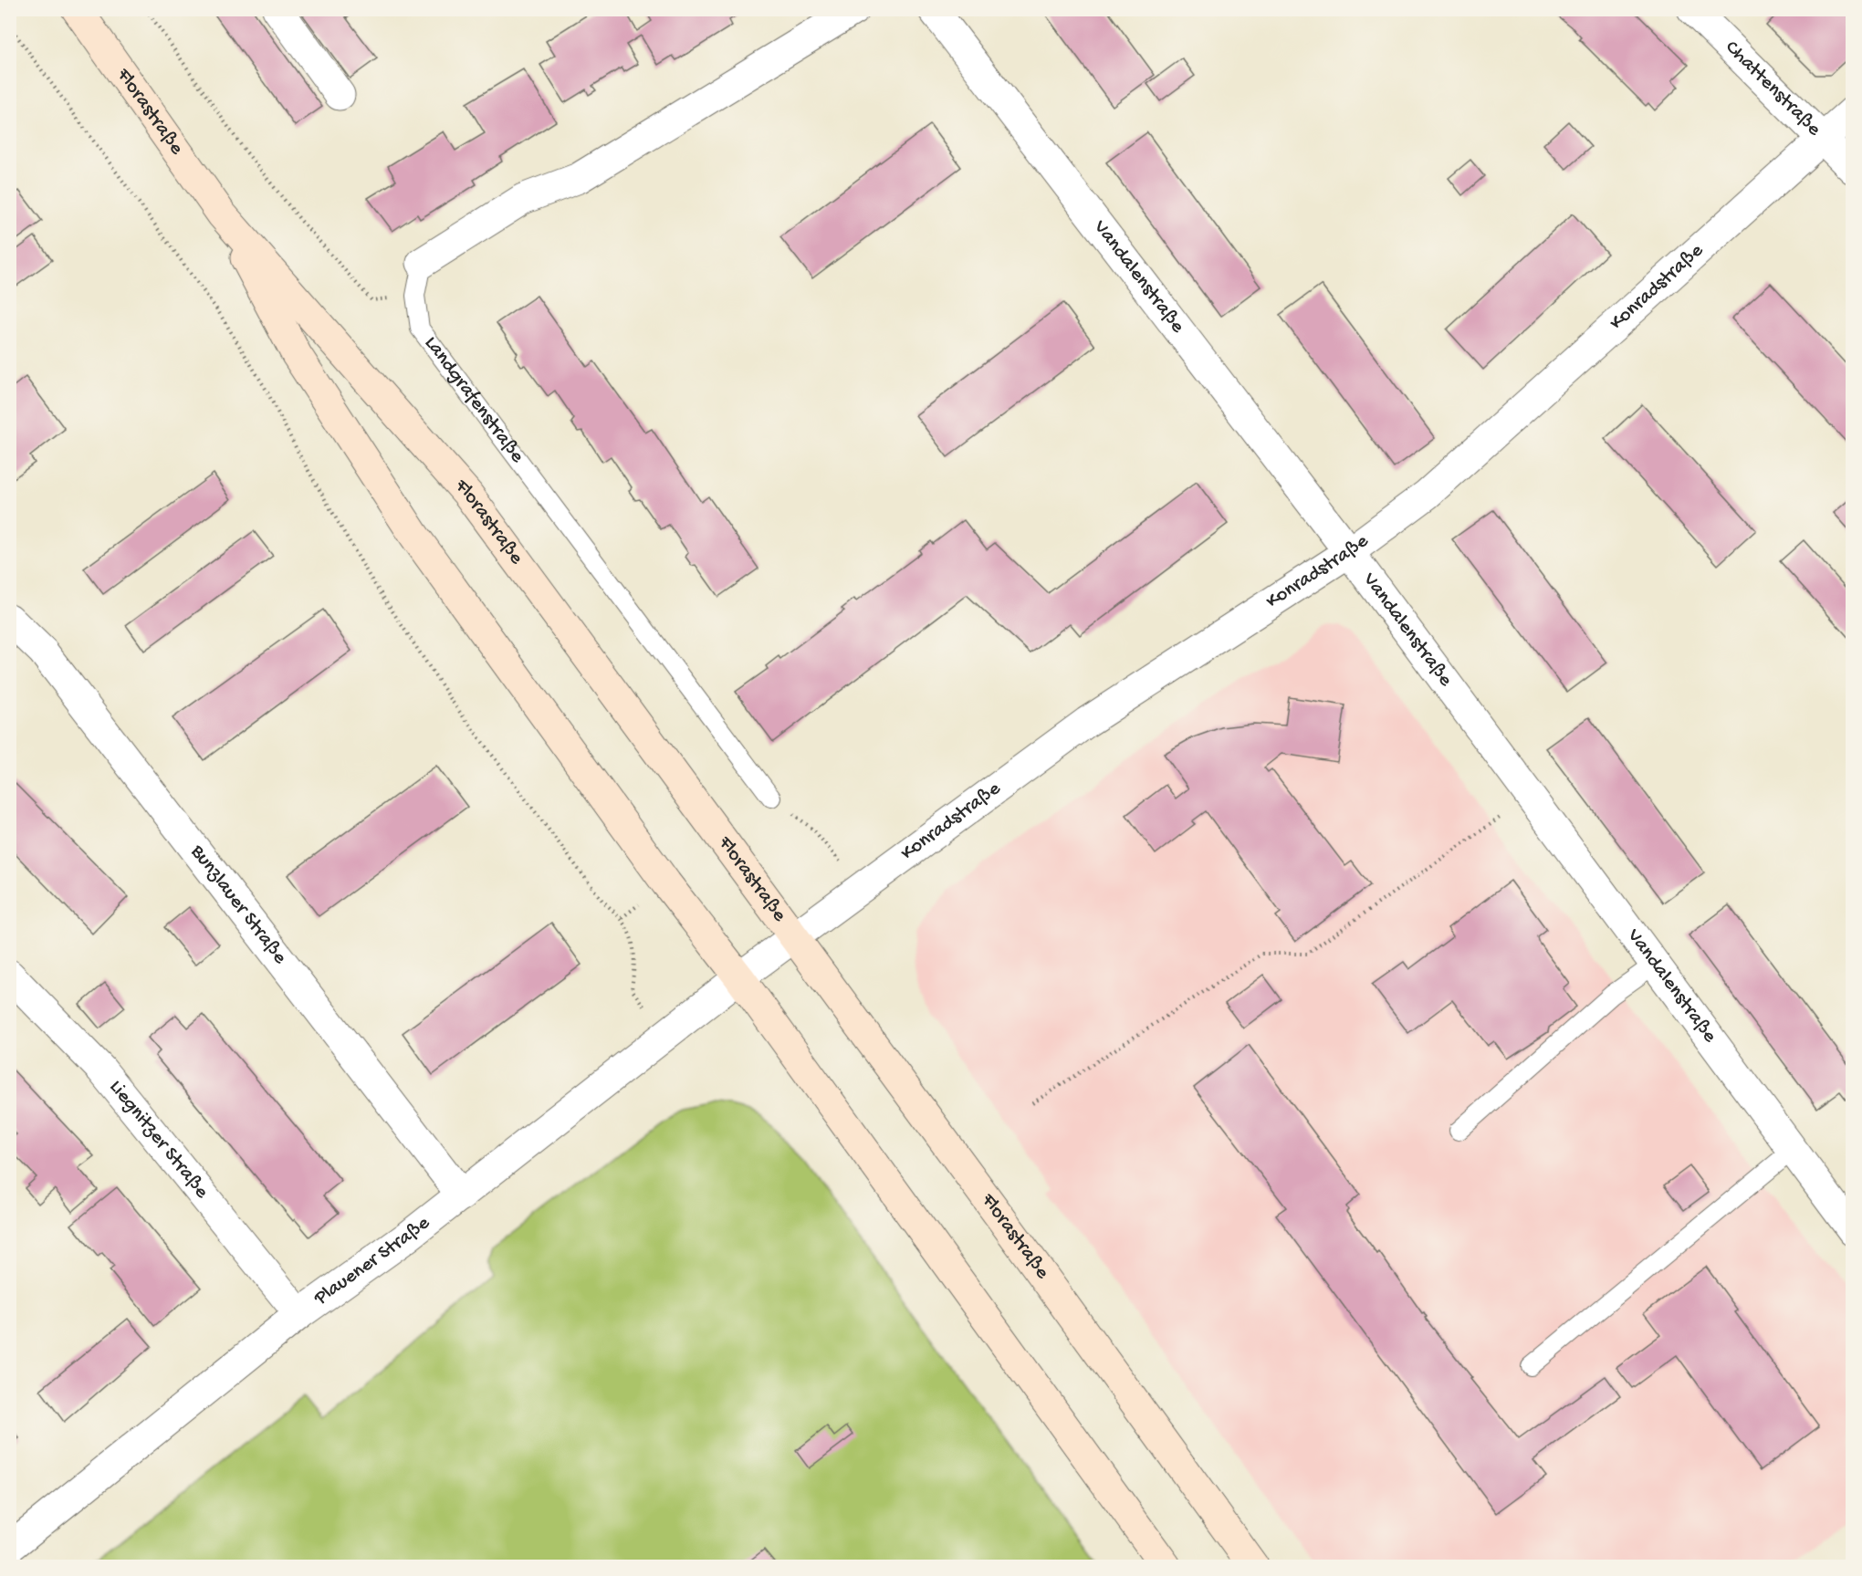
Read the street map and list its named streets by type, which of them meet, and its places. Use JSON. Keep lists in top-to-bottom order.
{
  "streets": {
    "main road": ["Florastraße"],
    "street": [
      "Chattenstraße",
      "Vandalenstraße",
      "Konradstraße",
      "Landgrafenstraße",
      "Bunzlauer Straße",
      "Liegnitzer Straße",
      "Plauener Straße"
    ]
  },
  "crossings": [
    ["Chattenstraße", "Konradstraße"],
    ["Florastraße", "Konradstraße"],
    ["Florastraße", "Plauener Straße"],
    ["Vandalenstraße", "Konradstraße"],
    ["Konradstraße", "Plauener Straße"],
    ["Bunzlauer Straße", "Plauener Straße"],
    ["Liegnitzer Straße", "Plauener Straße"]
  ]
}
